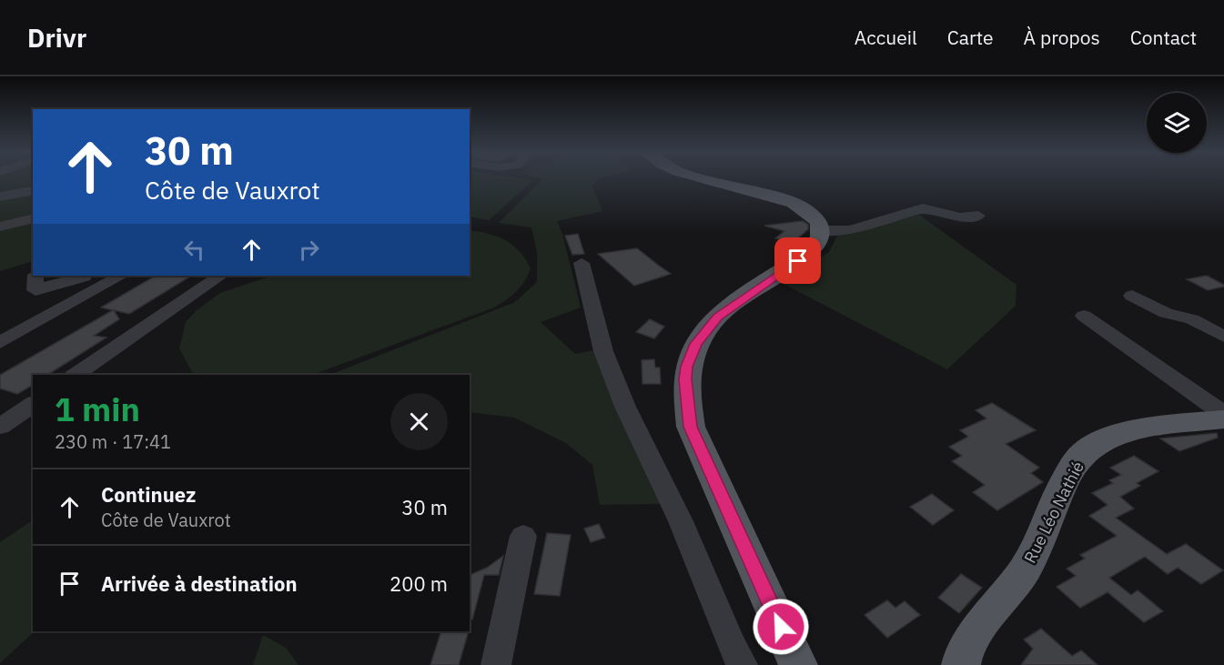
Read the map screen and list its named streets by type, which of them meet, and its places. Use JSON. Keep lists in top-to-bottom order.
{
  "streets": {
    "main road": ["Rue Léo Nathié"]
  },
  "page": {
    "header": "Drivr",
    "nav": [
      "Accueil",
      "Carte",
      "À propos",
      "Contact"
    ],
    "turn": ["30 m", "Côte de Vauxrot"],
    "heading": ["1 min", "230 m · 17:41"],
    "list": [
      {
        "name": "Continuez",
        "note": "Côte de Vauxrot",
        "value": "30 m"
      },
      {
        "name": "Arrivée à destination",
        "value": "200 m"
      }
    ]
  }
}
